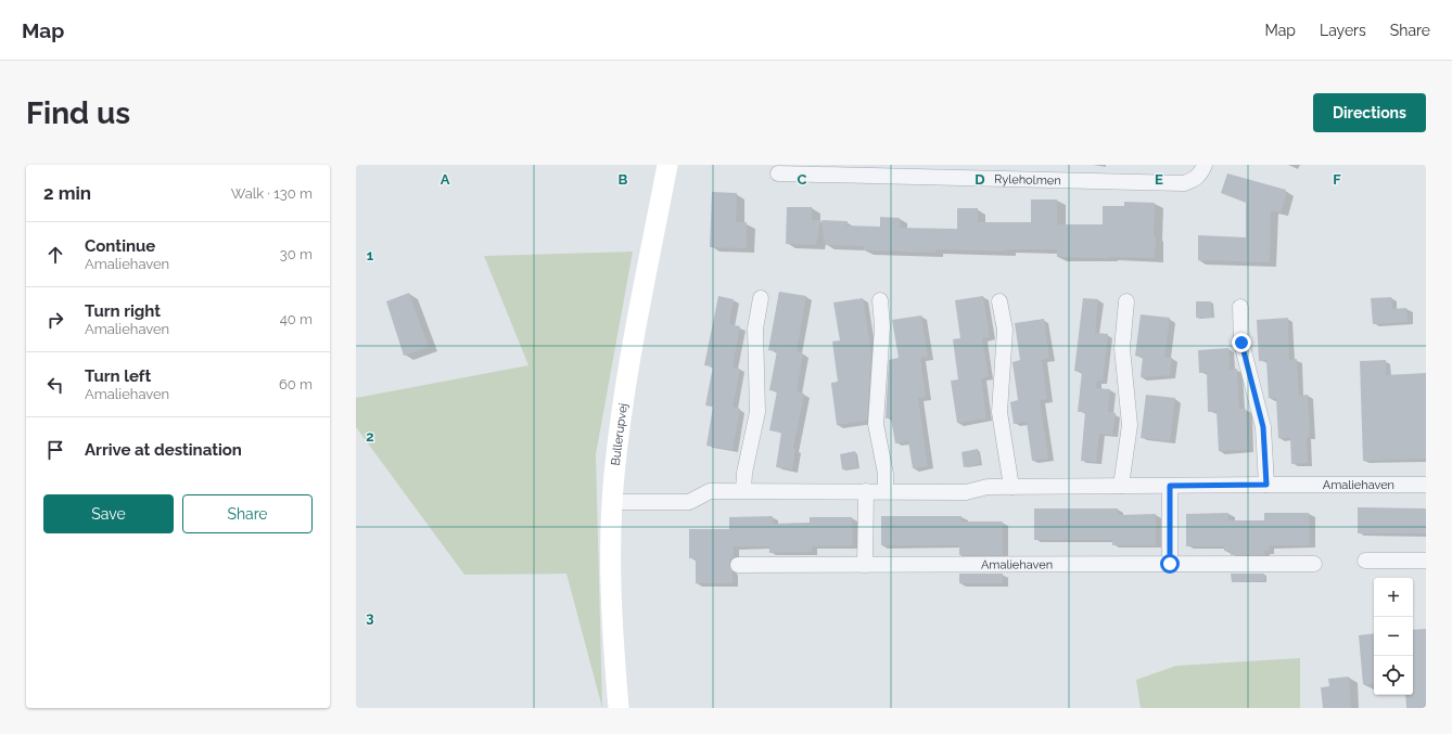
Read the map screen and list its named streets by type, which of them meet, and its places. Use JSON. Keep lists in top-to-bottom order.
{
  "streets": {
    "street": ["Ryleholmen", "Bullerupvej", "Amaliehaven"]
  },
  "crossings": [
    ["Bullerupvej", "Amaliehaven"]
  ],
  "page": {
    "header": "Map",
    "nav": ["Map", "Layers", "Share"],
    "buttons": [
      "Directions",
      ["Save", "Share"]
    ],
    "title": "Find us",
    "heading": ["2 min", "Walk · 130 m"],
    "list": [
      ["Continue", "Amaliehaven", "30 m"],
      ["Turn right", "Amaliehaven", "40 m"],
      ["Turn left", "Amaliehaven", "60 m"],
      "Arrive at destination"
    ],
    "map_buttons": ["+", "−"]
  },
  "grid": {
    "columns": [
      "A",
      "B",
      "C",
      "D",
      "E",
      "F"
    ],
    "rows": ["1", "2", "3"]
  }
}
